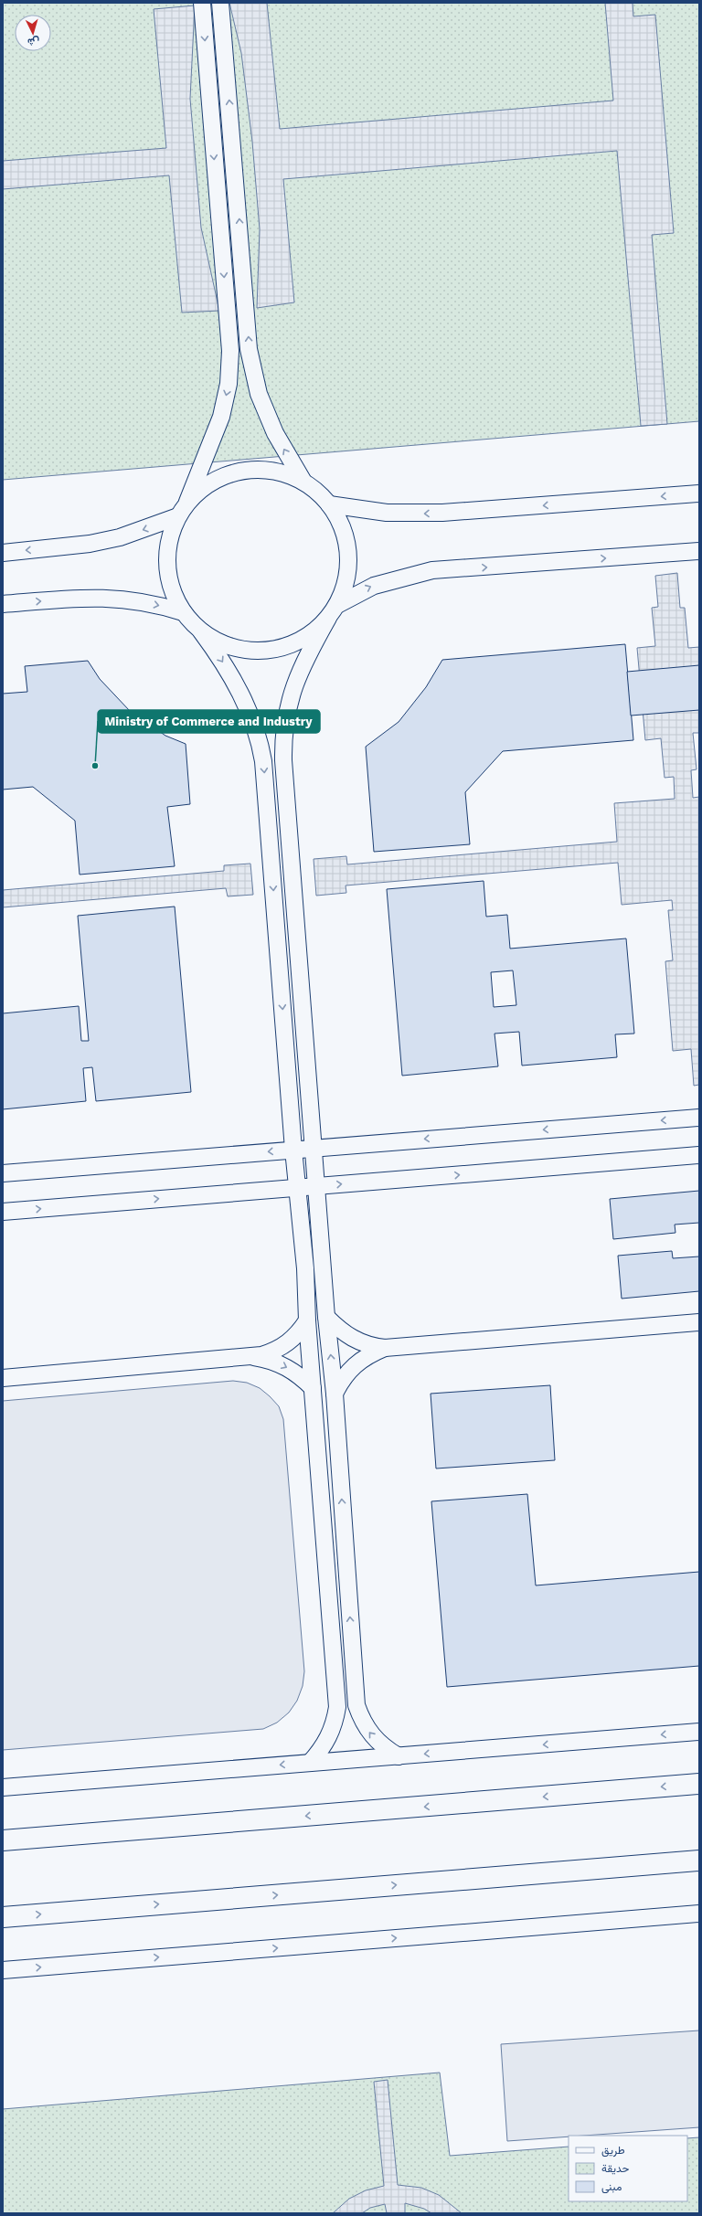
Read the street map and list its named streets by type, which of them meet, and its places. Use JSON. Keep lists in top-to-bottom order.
{
  "places": ["Ministry of Commerce and Industry"],
  "legend": ["طريق", "حديقة", "مبنى"],
  "north": "bottom"
}
